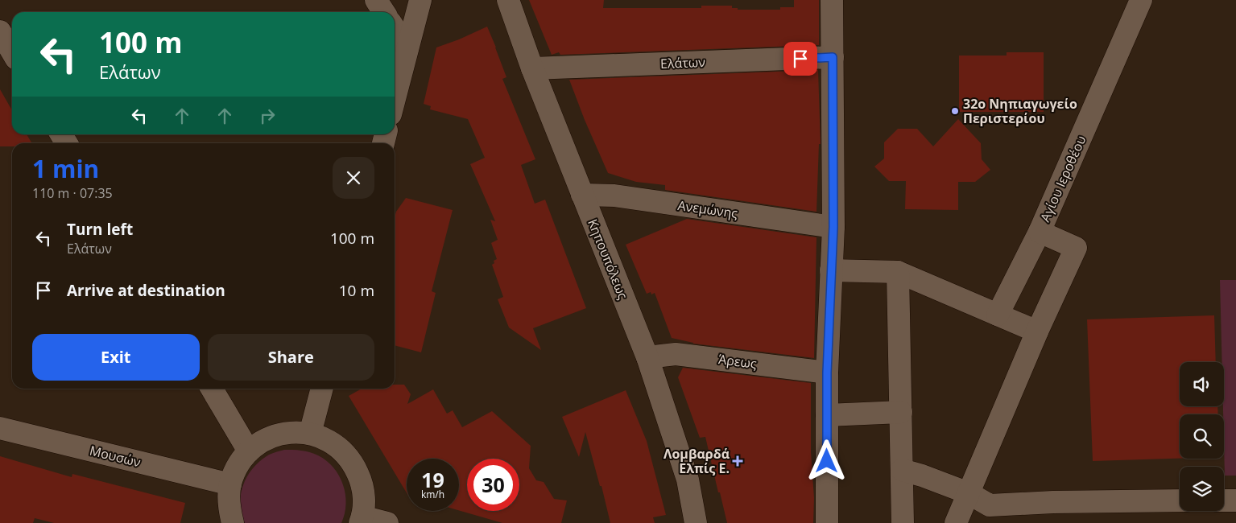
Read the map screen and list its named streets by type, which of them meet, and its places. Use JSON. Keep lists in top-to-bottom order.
{
  "streets": {
    "street": [
      "Ελάτων",
      "Αγίου Ιεροθέου",
      "Ανεμώνης",
      "Κηπουπόλεως",
      "Άρεως",
      "Μουσών"
    ]
  },
  "crossings": [
    ["Ελάτων", "Κηπουπόλεως"],
    ["Ανεμώνης", "Κηπουπόλεως"],
    ["Κηπουπόλεως", "Άρεως"]
  ],
  "places": {
    "other": ["32ο Νηπιαγωγείο Περιστερίου"],
    "health": ["Λομβαρδά Ελπίς Ε."]
  },
  "page": {
    "turn": ["100 m", "Ελάτων"],
    "heading": ["1 min", "110 m · 07:35"],
    "list": [
      {
        "name": "Turn left",
        "note": "Ελάτων",
        "value": "100 m"
      },
      {
        "name": "Arrive at destination",
        "value": "10 m"
      }
    ],
    "buttons": ["Exit", "Share"],
    "speed": "19 km/h",
    "limit": "30"
  }
}
